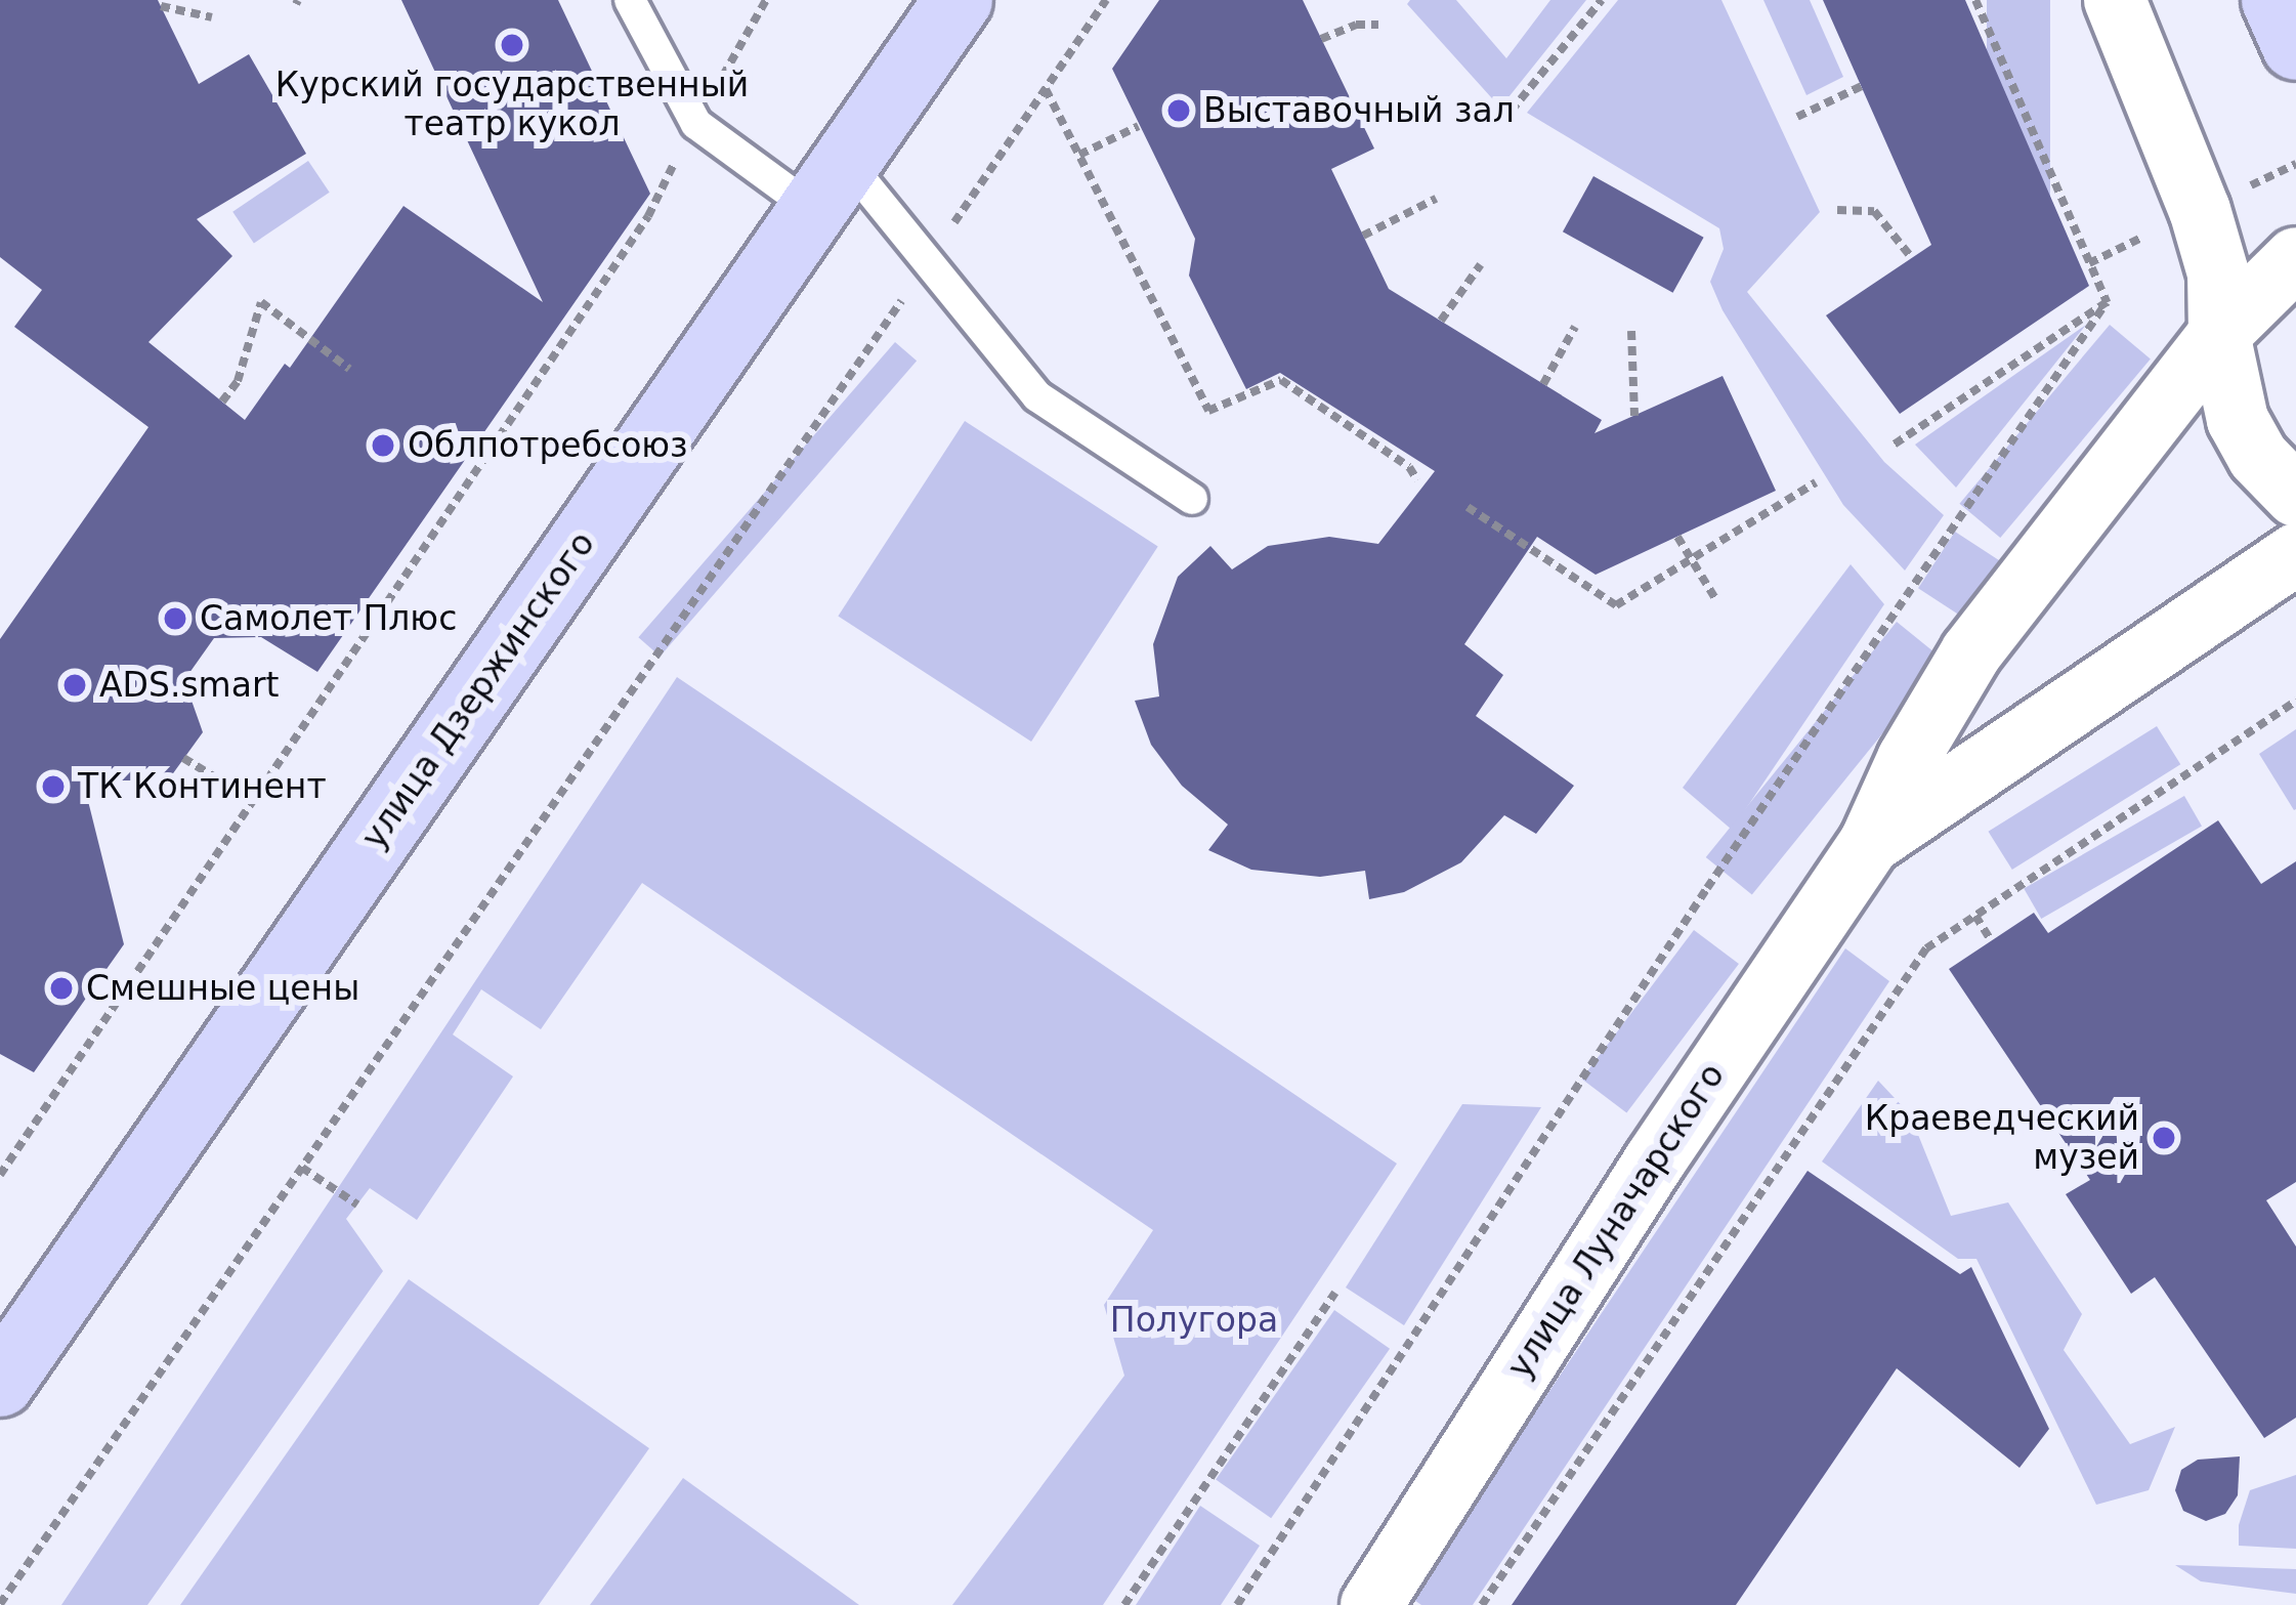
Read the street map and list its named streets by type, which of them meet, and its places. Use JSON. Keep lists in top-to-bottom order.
{
  "streets": {
    "main road": ["улица Дзержинского"],
    "street": ["улица Луначарского"]
  },
  "parks": ["Полугора"],
  "places": [
    "Курский государственный театр кукол",
    "Выставочный зал",
    "Облпотребсоюз",
    "Самолет Плюс",
    "ADS.smart",
    "ТК Континент",
    "Смешные цены",
    "Краеведческий музей"
  ]
}
